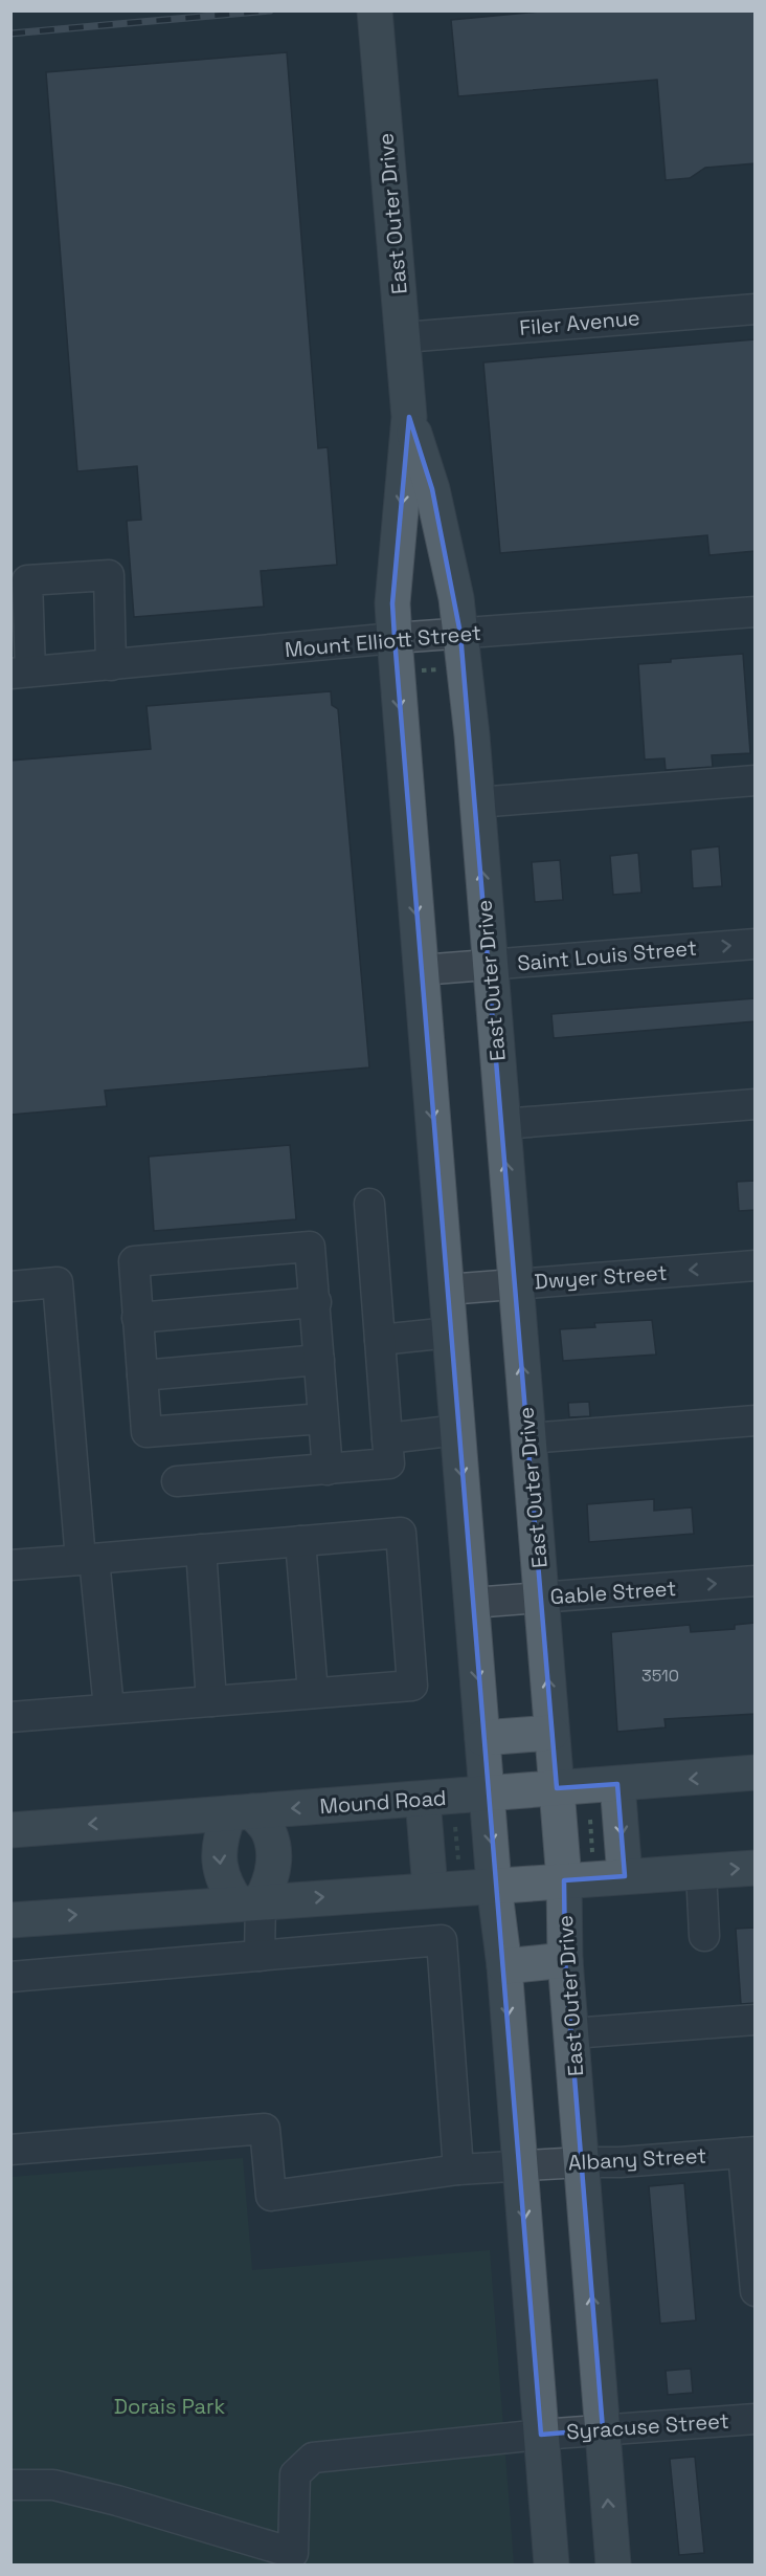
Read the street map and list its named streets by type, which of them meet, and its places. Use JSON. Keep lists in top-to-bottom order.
{
  "streets": {
    "main road": ["East Outer Drive", "Mound Road"],
    "street": [
      "Filer Avenue",
      "Mount Elliott Street",
      "Saint Louis Street",
      "Dwyer Street",
      "Gable Street",
      "Albany Street",
      "Syracuse Street"
    ]
  },
  "crossings": [
    ["East Outer Drive", "Filer Avenue"],
    ["East Outer Drive", "Mount Elliott Street"],
    ["East Outer Drive", "Saint Louis Street"],
    ["East Outer Drive", "Dwyer Street"],
    ["East Outer Drive", "Gable Street"],
    ["East Outer Drive", "Mound Road"],
    ["East Outer Drive", "Albany Street"],
    ["East Outer Drive", "Syracuse Street"]
  ],
  "parks": ["Dorais Park"],
  "house_numbers": ["3510"]
}
